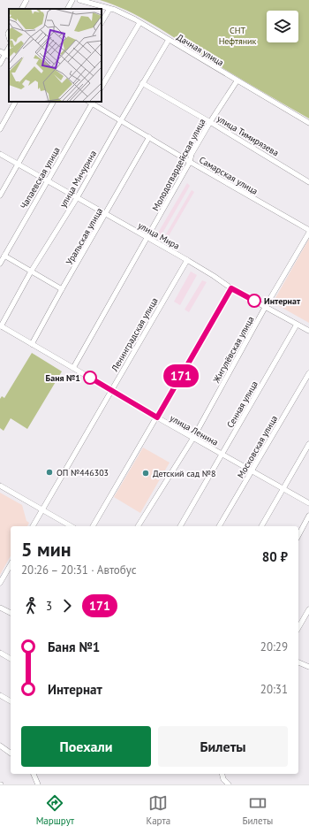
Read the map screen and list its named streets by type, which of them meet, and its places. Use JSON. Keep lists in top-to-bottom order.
{
  "streets": {
    "street": [
      "Дачная улица",
      "улица Тимирязева",
      "Молодогвардейская улица",
      "Самарская улица",
      "Чапаевская улица",
      "улица Мичурина",
      "улица Мира",
      "Уральская улица",
      "Ленинградская улица",
      "Жигулёвская улица",
      "Сенная улица",
      "улица Ленина",
      "Московская улица"
    ]
  },
  "crossings": [
    ["Дачная улица", "Молодогвардейская улица"],
    ["Дачная улица", "улица Мичурина"],
    ["улица Тимирязева", "Молодогвардейская улица"],
    ["улица Тимирязева", "улица Мичурина"],
    ["Молодогвардейская улица", "Самарская улица"],
    ["Молодогвардейская улица", "улица Мира"],
    ["Молодогвардейская улица", "улица Ленина"],
    ["Самарская улица", "Чапаевская улица"],
    ["Самарская улица", "улица Мичурина"],
    ["Самарская улица", "Уральская улица"],
    ["Самарская улица", "Жигулёвская улица"],
    ["Чапаевская улица", "улица Мира"],
    ["улица Мичурина", "улица Мира"],
    ["улица Мичурина", "улица Ленина"],
    ["улица Мира", "Уральская улица"],
    ["улица Мира", "Ленинградская улица"],
    ["улица Мира", "Жигулёвская улица"],
    ["улица Мира", "Сенная улица"],
    ["Уральская улица", "улица Ленина"],
    ["Ленинградская улица", "улица Ленина"],
    ["Жигулёвская улица", "улица Ленина"],
    ["Сенная улица", "улица Ленина"],
    ["улица Ленина", "Московская улица"]
  ],
  "parks": ["СНТ Нефтяник"],
  "places": [
    "Интернат",
    "Баня №1",
    "ОП №446303",
    "Детский сад №8"
  ],
  "lines": ["bus line 171"],
  "page": {
    "on_map": "171",
    "heading": ["5 мин", "20:26 – 20:31 · Автобус", "80 ₽"],
    "legs": ["3", "171"],
    "list": [
      {
        "name": "Баня №1",
        "value": "20:29"
      },
      {
        "name": "Интернат",
        "value": "20:31"
      }
    ],
    "buttons": ["Поехали", "Билеты"],
    "tabs": ["Маршрут", "Карта", "Билеты"]
  }
}
